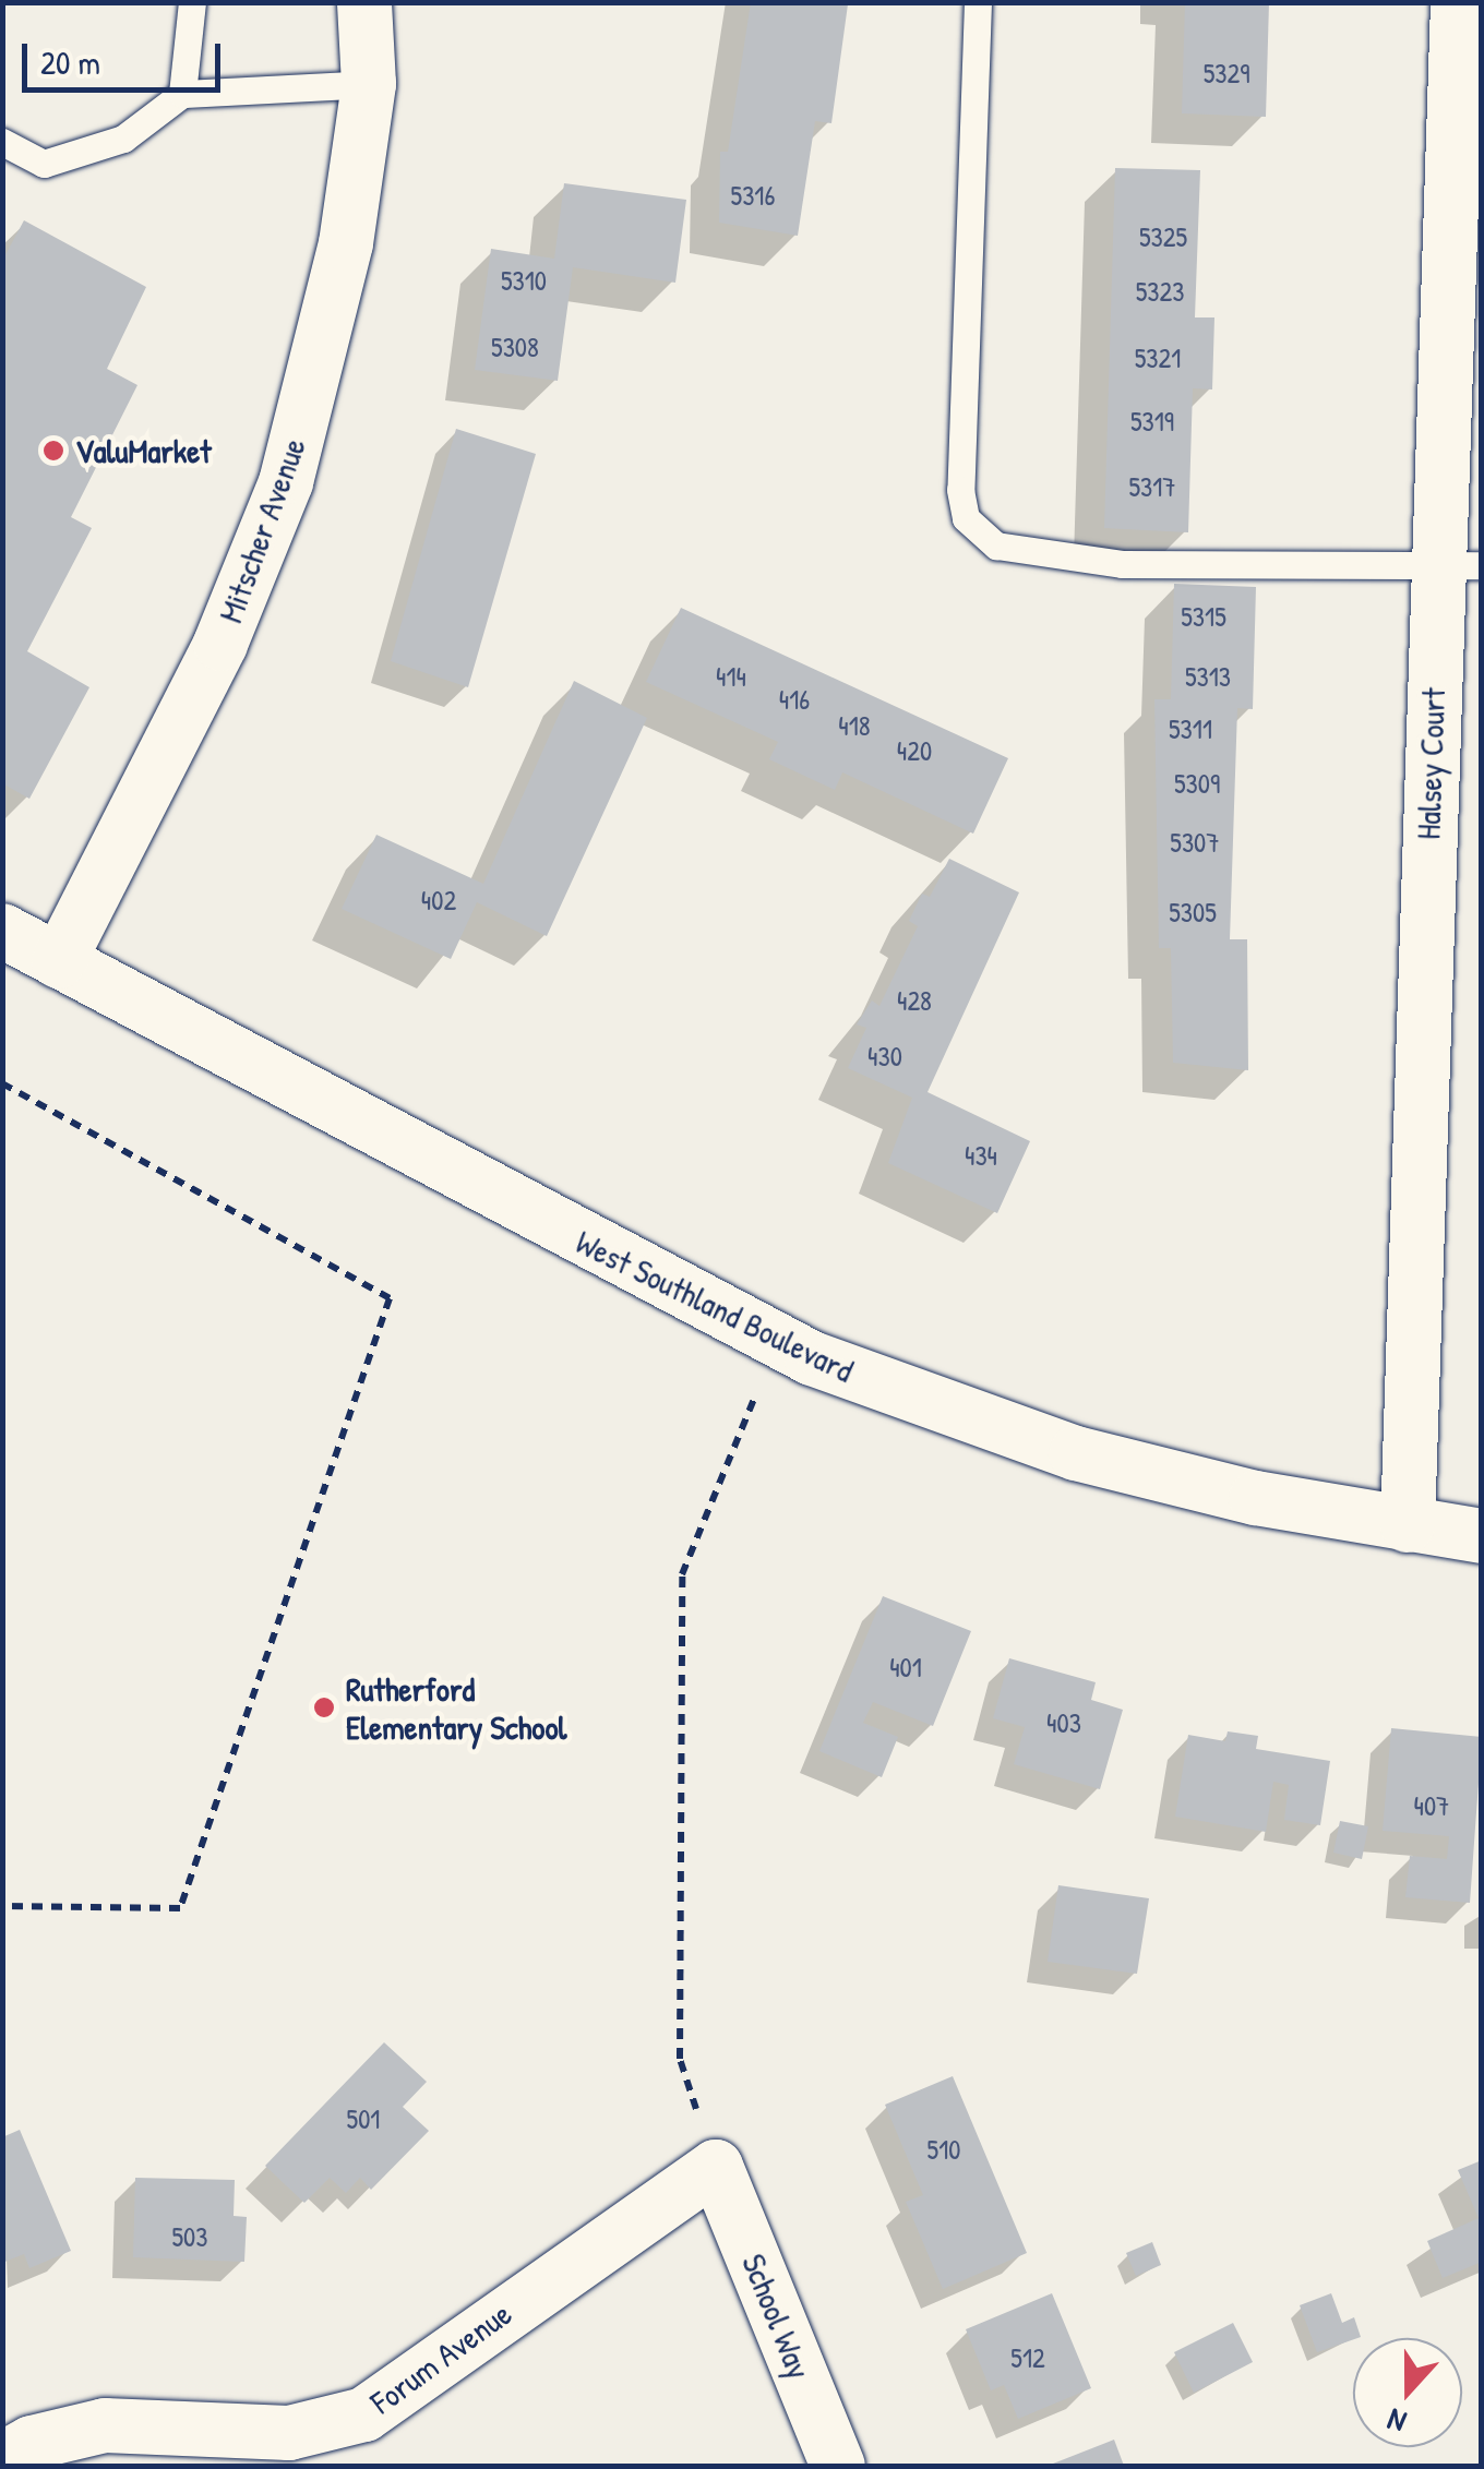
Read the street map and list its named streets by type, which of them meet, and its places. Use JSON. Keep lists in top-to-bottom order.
{
  "streets": {
    "street": [
      "Mitscher Avenue",
      "Halsey Court",
      "West Southland Boulevard",
      "School Way",
      "Forum Avenue"
    ]
  },
  "crossings": [
    ["Mitscher Avenue", "West Southland Boulevard"],
    ["Halsey Court", "West Southland Boulevard"],
    ["School Way", "Forum Avenue"]
  ],
  "places": ["ValuMarket", "Rutherford Elementary School"],
  "house_numbers": [
    "5329",
    "5316",
    "5325",
    "5310",
    "5323",
    "5308",
    "5321",
    "5319",
    "5317",
    "5315",
    "414",
    "5313",
    "416",
    "418",
    "5311",
    "420",
    "5309",
    "5307",
    "402",
    "5305",
    "428",
    "430",
    "434",
    "401",
    "403",
    "407",
    "501",
    "510",
    "503",
    "512"
  ],
  "scale_bar": "20 m",
  "north": "bottom"
}
